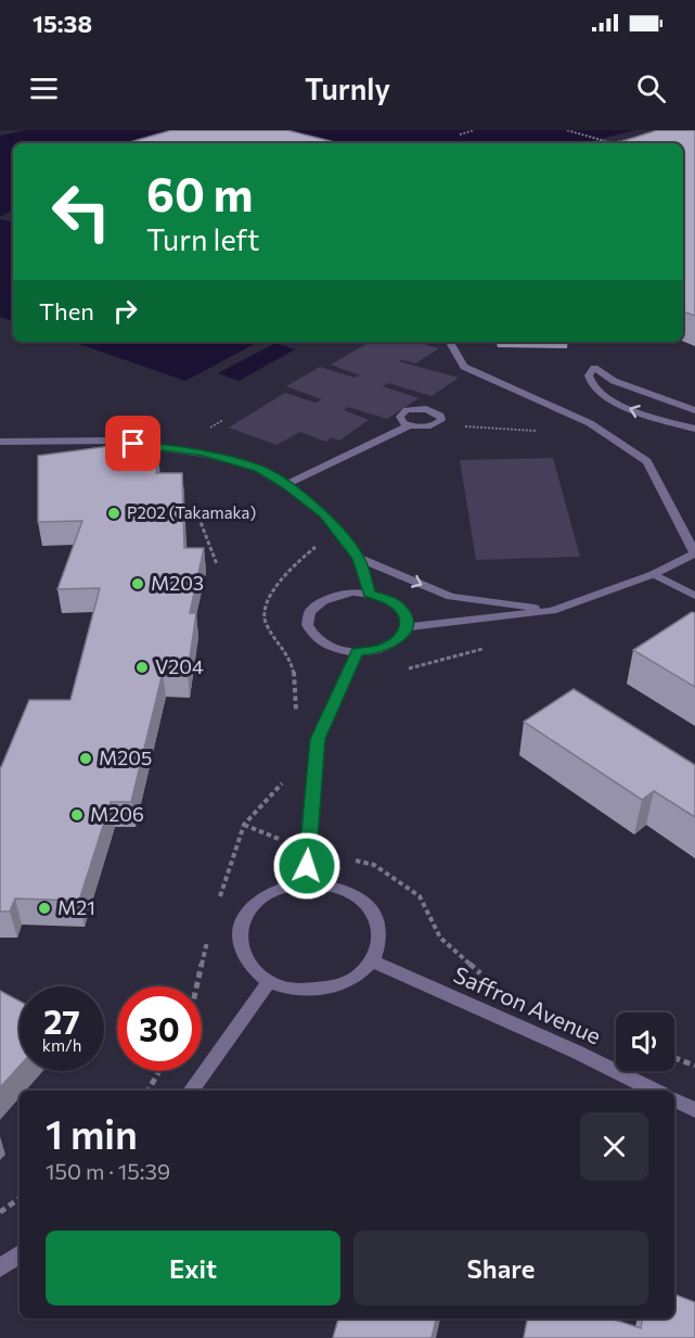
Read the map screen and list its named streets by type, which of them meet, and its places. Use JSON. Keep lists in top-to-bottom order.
{
  "streets": {
    "street": ["Saffron Avenue"]
  },
  "places": [
    "P202 (Takamaka)",
    "M203",
    "V204",
    "M205",
    "M206",
    "M21"
  ],
  "page": {
    "status": "15:38",
    "header": "Turnly",
    "turn": ["60 m", "Turn left"],
    "then": "Then",
    "speed": "27 km/h",
    "limit": "30",
    "heading": ["1 min", "150 m · 15:39"],
    "buttons": ["Exit", "Share"]
  }
}
